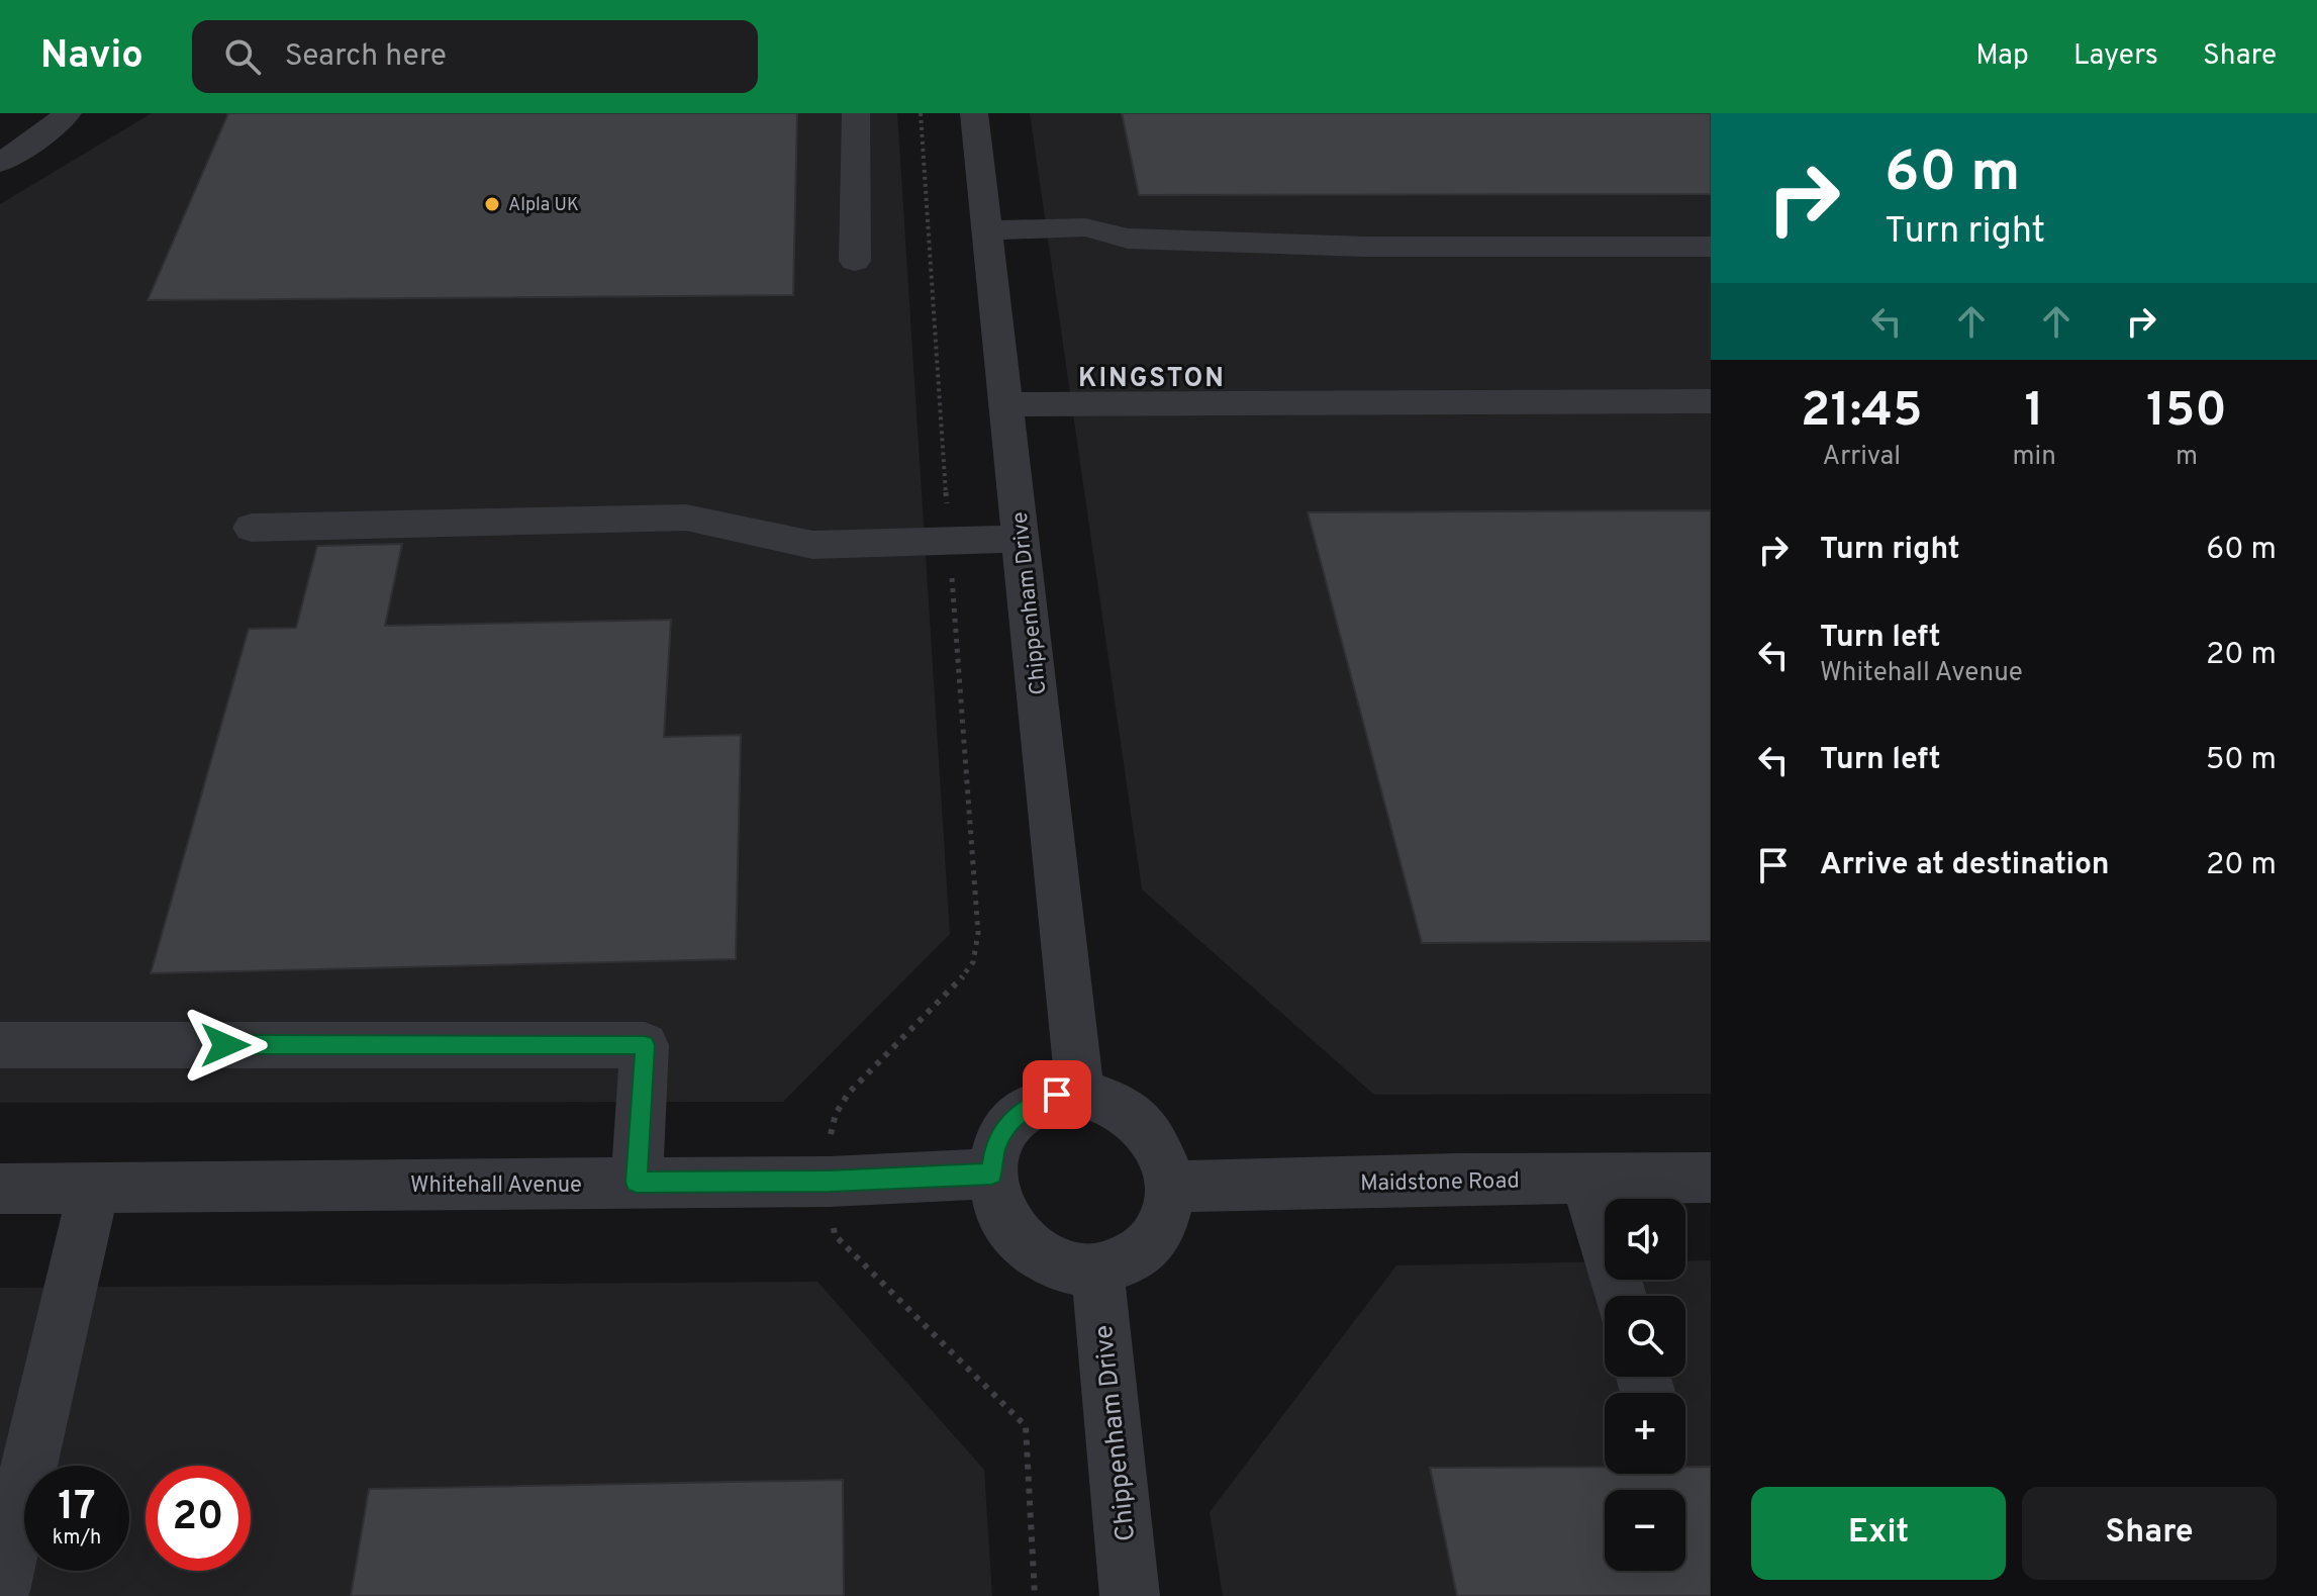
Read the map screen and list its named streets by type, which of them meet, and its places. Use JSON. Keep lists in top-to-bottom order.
{
  "streets": {
    "street": ["Chippenham Drive", "Maidstone Road", "Whitehall Avenue"]
  },
  "crossings": [
    ["Chippenham Drive", "Maidstone Road"],
    ["Chippenham Drive", "Whitehall Avenue"],
    ["Maidstone Road", "Whitehall Avenue"]
  ],
  "districts": ["KINGSTON"],
  "places": ["Alpla UK"],
  "page": {
    "header": "Navio",
    "search": "Search here",
    "nav": ["Map", "Layers", "Share"],
    "turn": ["60 m", "Turn right"],
    "eta": [
      "21:45",
      "Arrival",
      "1",
      "min",
      "150",
      "m"
    ],
    "list": [
      {
        "name": "Turn right",
        "value": "60 m"
      },
      {
        "name": "Turn left",
        "note": "Whitehall Avenue",
        "value": "20 m"
      },
      {
        "name": "Turn left",
        "value": "50 m"
      },
      {
        "name": "Arrive at destination",
        "value": "20 m"
      }
    ],
    "map_buttons": ["+", "−"],
    "speed": "17 km/h",
    "limit": "20",
    "buttons": ["Exit", "Share"]
  }
}
